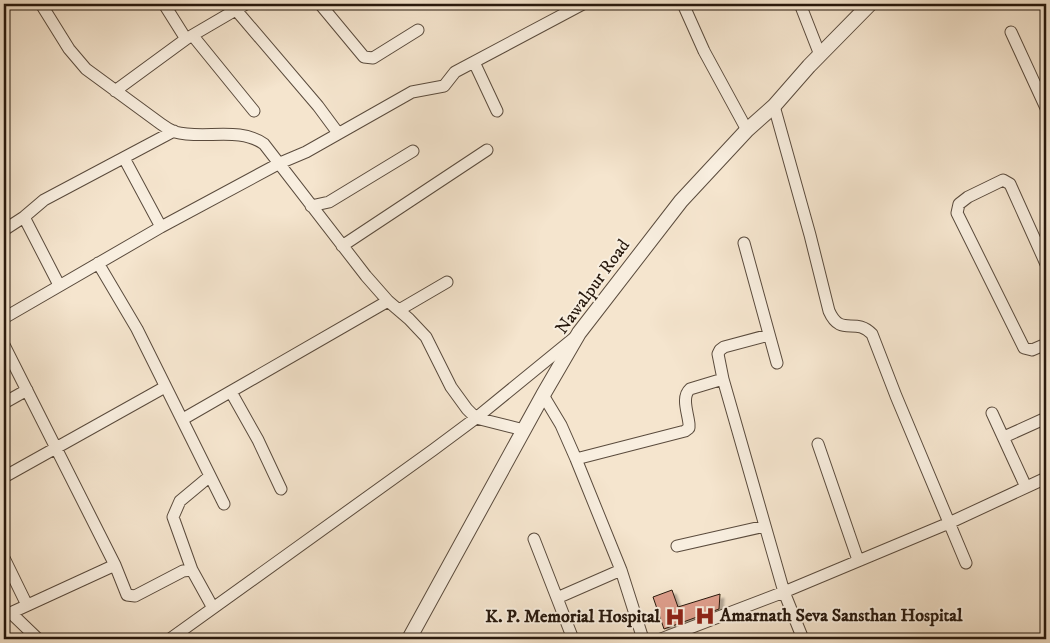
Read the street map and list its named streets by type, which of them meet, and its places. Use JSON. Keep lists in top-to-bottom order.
{
  "streets": {
    "street": ["Nawalpur Road"]
  },
  "places": {
    "hospital": ["Amarnath Seva Sansthan Hospital", "K. P. Memorial Hospital"]
  }
}
